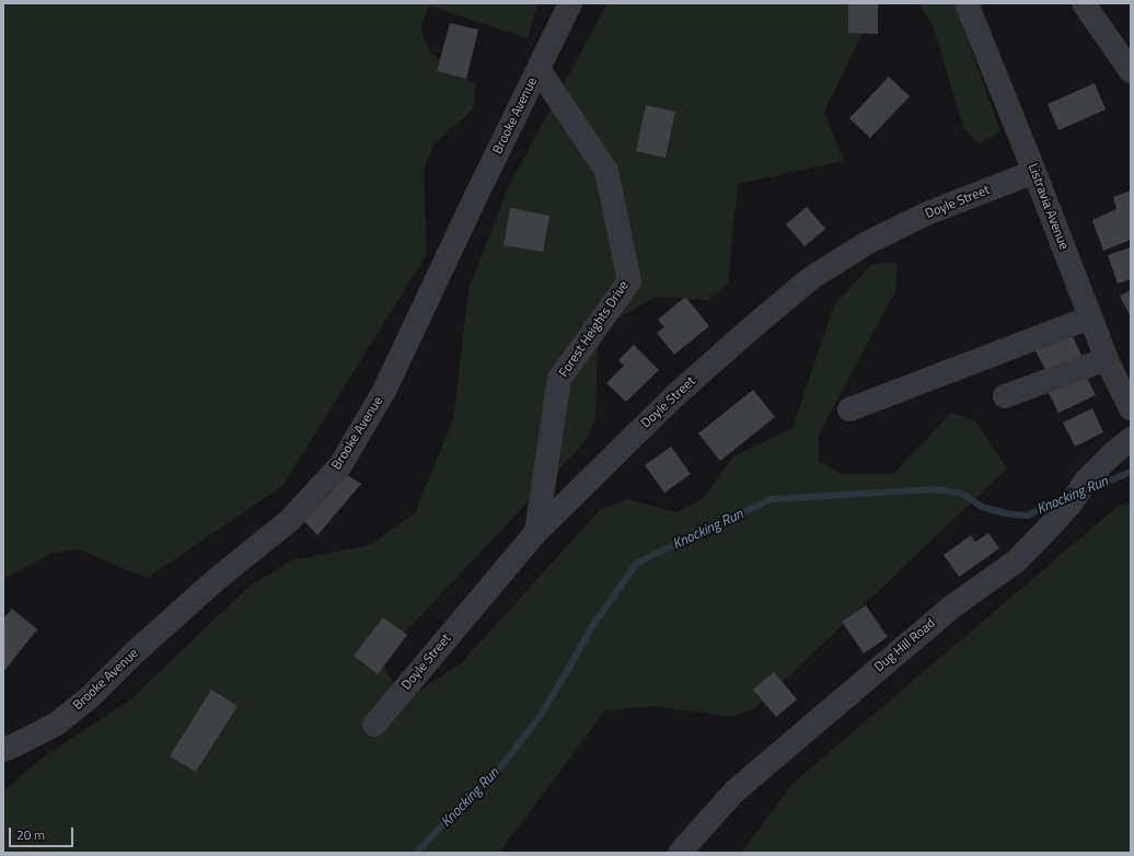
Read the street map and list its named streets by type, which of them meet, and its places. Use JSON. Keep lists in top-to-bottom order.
{
  "streets": {
    "street": [
      "Brooke Avenue",
      "Doyle Street",
      "Listravia Avenue",
      "Forest Heights Drive",
      "Dug Hill Road"
    ]
  },
  "crossings": [
    ["Brooke Avenue", "Forest Heights Drive"],
    ["Doyle Street", "Listravia Avenue"],
    ["Doyle Street", "Forest Heights Drive"]
  ],
  "water": ["Knocking Run"],
  "scale_bar": "20 m"
}
